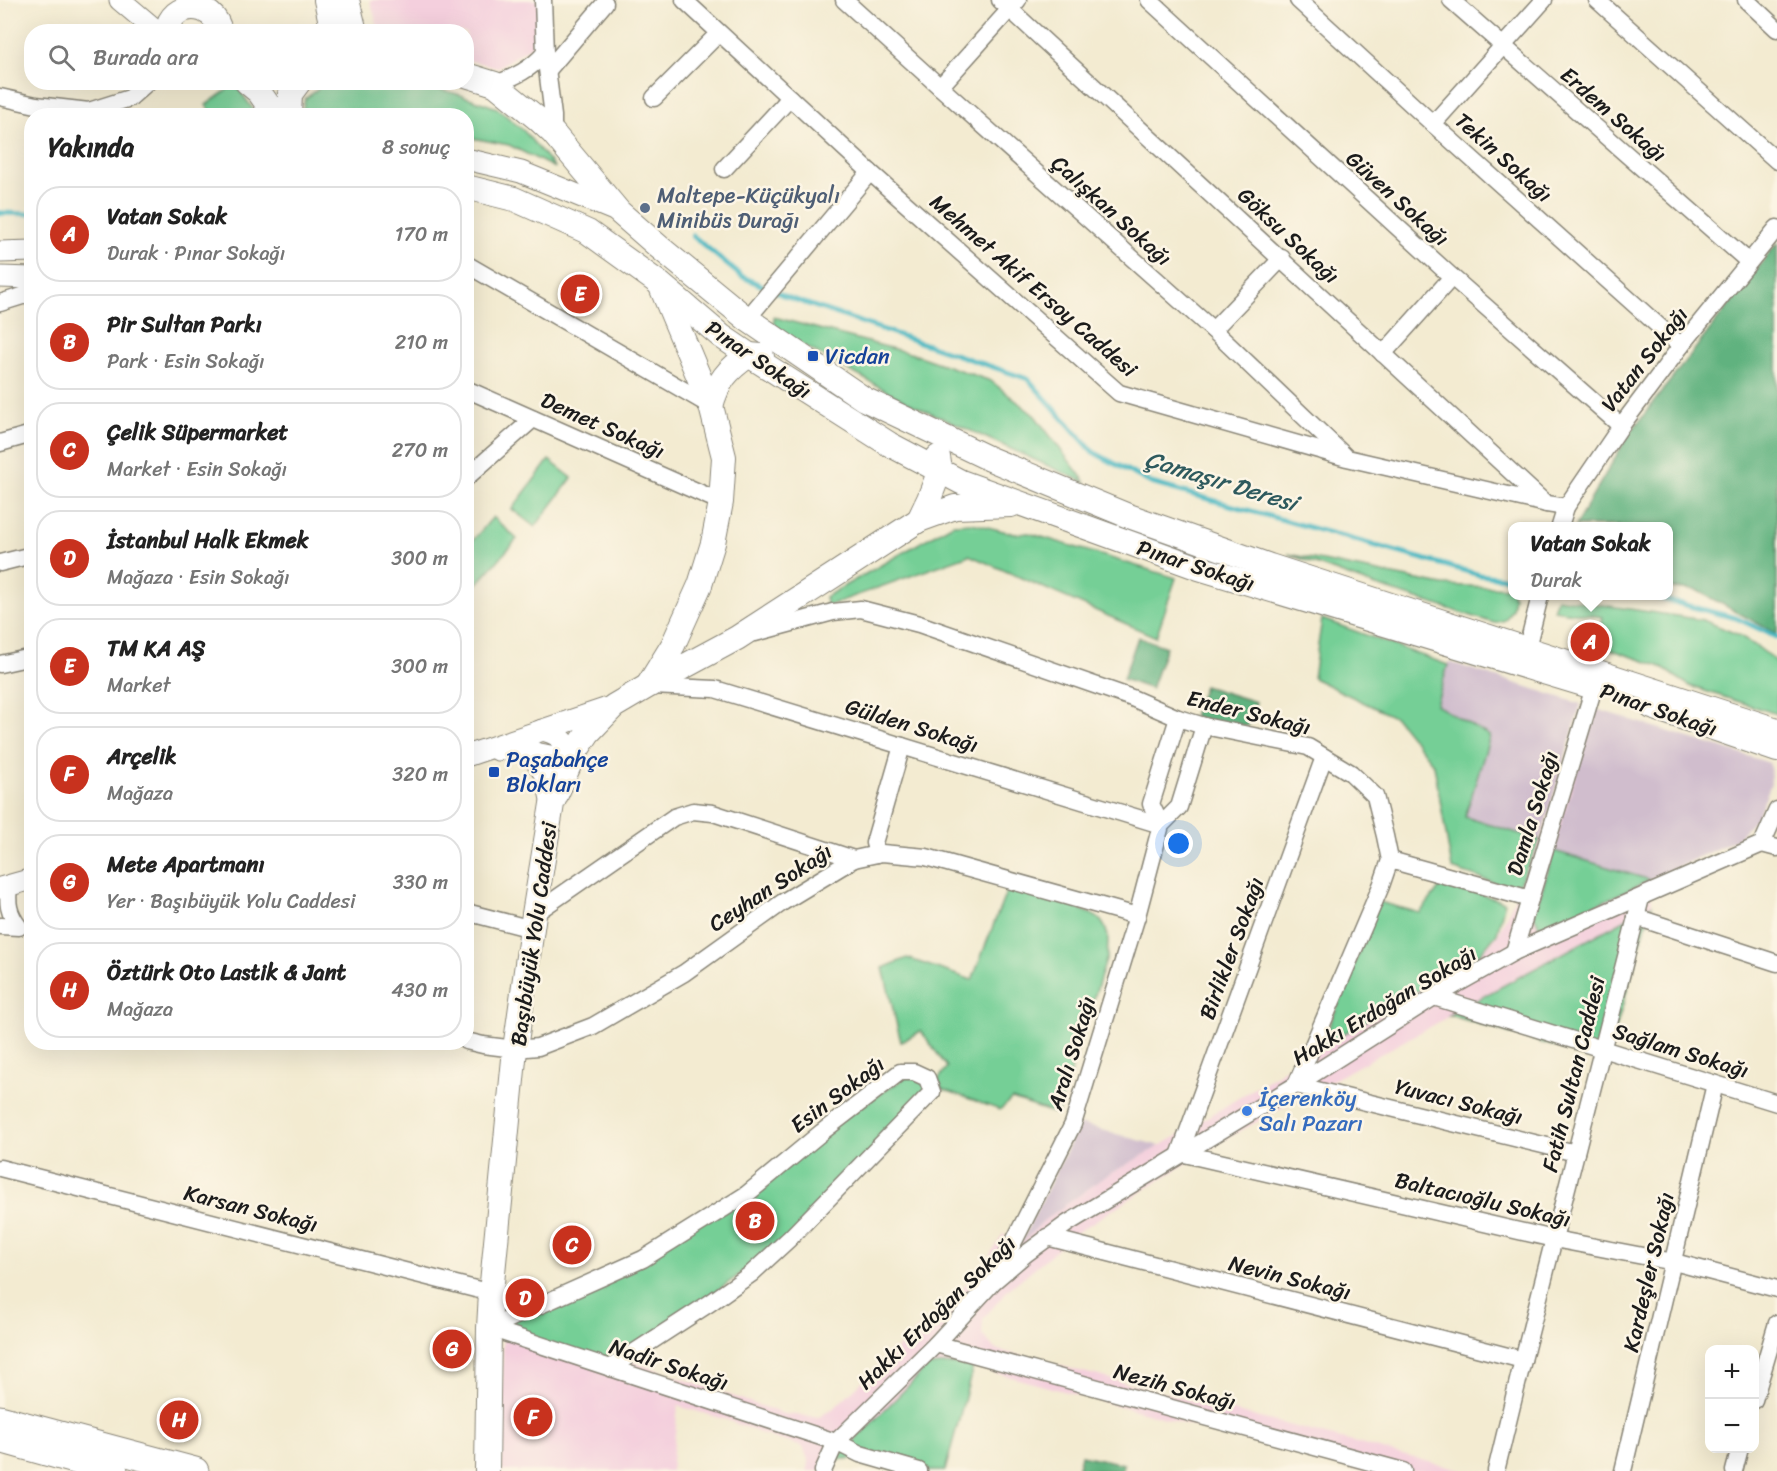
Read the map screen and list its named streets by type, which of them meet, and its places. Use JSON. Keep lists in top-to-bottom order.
{
  "streets": {
    "main road": ["Pınar Sokağı", "Başıbüyük Yolu Caddesi"],
    "street": [
      "Erdem Sokağı",
      "Tekin Sokağı",
      "Güven Sokağı",
      "Çalışkan Sokağı",
      "Göksu Sokağı",
      "Mehmet Akif Ersoy Caddesi",
      "Vatan Sokağı",
      "Demet Sokağı",
      "Ender Sokağı",
      "Gülden Sokağı",
      "Damla Sokağı",
      "Ceyhan Sokağı",
      "Birlikler Sokağı",
      "Hakkı Erdoğan Sokağı",
      "Sağlam Sokağı",
      "Aralı Sokağı",
      "Fatih Sultan Caddesi",
      "Esin Sokağı",
      "Yuvacı Sokağı",
      "Baltacıoğlu Sokağı",
      "Karsan Sokağı",
      "Kardeşler Sokağı",
      "Nevin Sokağı",
      "Nadir Sokağı",
      "Nezih Sokağı"
    ]
  },
  "crossings": [
    ["Erdem Sokağı", "Vatan Sokağı"],
    ["Tekin Sokağı", "Vatan Sokağı"],
    ["Güven Sokağı", "Vatan Sokağı"],
    ["Çalışkan Sokağı", "Mehmet Akif Ersoy Caddesi"],
    ["Göksu Sokağı", "Mehmet Akif Ersoy Caddesi"],
    ["Mehmet Akif Ersoy Caddesi", "Vatan Sokağı"],
    ["Pınar Sokağı", "Damla Sokağı"],
    ["Pınar Sokağı", "Başıbüyük Yolu Caddesi"],
    ["Demet Sokağı", "Başıbüyük Yolu Caddesi"],
    ["Ender Sokağı", "Birlikler Sokağı"],
    ["Ender Sokağı", "Hakkı Erdoğan Sokağı"],
    ["Ender Sokağı", "Aralı Sokağı"],
    ["Ender Sokağı", "Yuvacı Sokağı"],
    ["Gülden Sokağı", "Başıbüyük Yolu Caddesi"],
    ["Gülden Sokağı", "Aralı Sokağı"],
    ["Damla Sokağı", "Hakkı Erdoğan Sokağı"],
    ["Ceyhan Sokağı", "Başıbüyük Yolu Caddesi"],
    ["Ceyhan Sokağı", "Aralı Sokağı"],
    ["Başıbüyük Yolu Caddesi", "Esin Sokağı"],
    ["Başıbüyük Yolu Caddesi", "Karsan Sokağı"],
    ["Başıbüyük Yolu Caddesi", "Nadir Sokağı"],
    ["Birlikler Sokağı", "Hakkı Erdoğan Sokağı"],
    ["Birlikler Sokağı", "Baltacıoğlu Sokağı"],
    ["Hakkı Erdoğan Sokağı", "Sağlam Sokağı"],
    ["Hakkı Erdoğan Sokağı", "Aralı Sokağı"],
    ["Hakkı Erdoğan Sokağı", "Fatih Sultan Caddesi"],
    ["Hakkı Erdoğan Sokağı", "Yuvacı Sokağı"],
    ["Hakkı Erdoğan Sokağı", "Baltacıoğlu Sokağı"],
    ["Hakkı Erdoğan Sokağı", "Nevin Sokağı"],
    ["Hakkı Erdoğan Sokağı", "Nadir Sokağı"],
    ["Hakkı Erdoğan Sokağı", "Nezih Sokağı"],
    ["Sağlam Sokağı", "Fatih Sultan Caddesi"],
    ["Sağlam Sokağı", "Kardeşler Sokağı"],
    ["Fatih Sultan Caddesi", "Yuvacı Sokağı"],
    ["Fatih Sultan Caddesi", "Baltacıoğlu Sokağı"],
    ["Fatih Sultan Caddesi", "Nevin Sokağı"],
    ["Esin Sokağı", "Nadir Sokağı"],
    ["Baltacıoğlu Sokağı", "Kardeşler Sokağı"]
  ],
  "water": ["Çamaşır Deresi"],
  "places": {
    "other": ["Maltepe-Küçükyalı Minibüs Durağı", "İçerenköy Salı Pazarı"],
    "transit": ["Vicdan", "Paşabahçe Blokları"]
  },
  "page": {
    "search": "Burada ara",
    "heading": ["Yakında", "8 sonuç"],
    "list": [
      {
        "mark": "A",
        "name": "Vatan Sokak",
        "note": "Durak · Pınar Sokağı",
        "value": "170 m"
      },
      {
        "mark": "B",
        "name": "Pir Sultan Parkı",
        "note": "Park · Esin Sokağı",
        "value": "210 m"
      },
      {
        "mark": "C",
        "name": "Çelik Süpermarket",
        "note": "Market · Esin Sokağı",
        "value": "270 m"
      },
      {
        "mark": "D",
        "name": "İstanbul Halk Ekmek",
        "note": "Mağaza · Esin Sokağı",
        "value": "300 m"
      },
      {
        "mark": "E",
        "name": "TM KA AŞ",
        "note": "Market",
        "value": "300 m"
      },
      {
        "mark": "F",
        "name": "Arçelik",
        "note": "Mağaza",
        "value": "320 m"
      },
      {
        "mark": "G",
        "name": "Mete Apartmanı",
        "note": "Yer · Başıbüyük Yolu Caddesi",
        "value": "330 m"
      },
      {
        "mark": "H",
        "name": "Öztürk Oto Lastik & Jant",
        "note": "Mağaza",
        "value": "430 m"
      }
    ],
    "pins": [
      "E",
      "A",
      "B",
      "C",
      "D",
      "G",
      "F",
      "H"
    ],
    "popup": ["Vatan Sokak", "Durak"],
    "map_buttons": ["+", "−"]
  }
}
